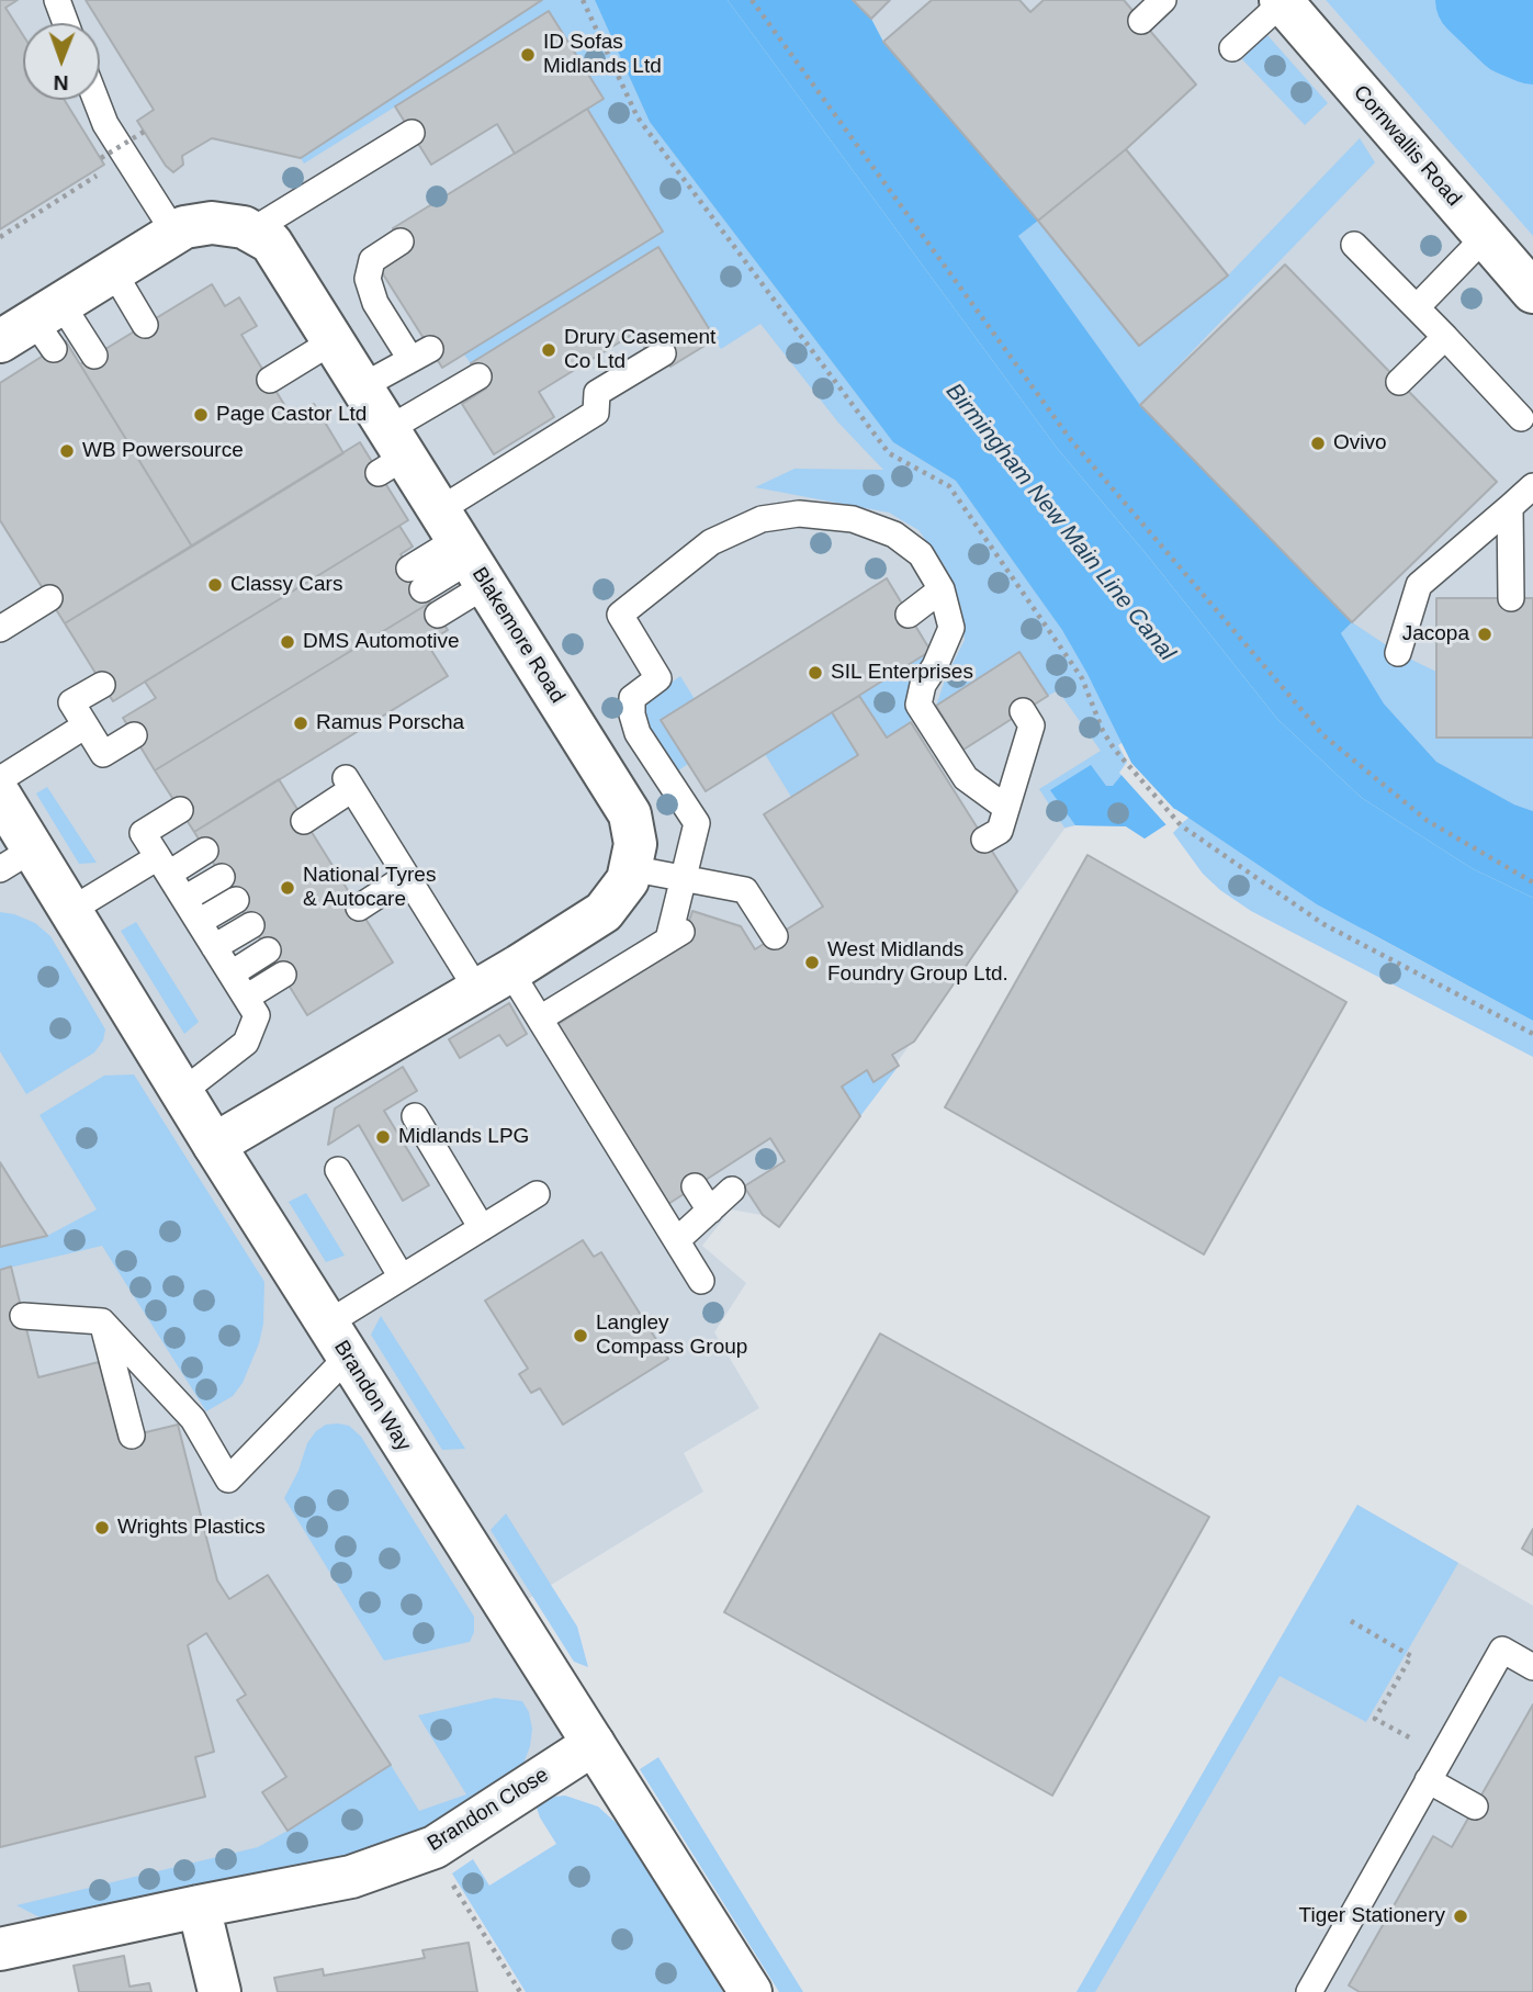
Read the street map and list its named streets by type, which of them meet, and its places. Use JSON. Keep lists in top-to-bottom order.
{
  "streets": {
    "street": [
      "Cornwallis Road",
      "Blakemore Road",
      "Brandon Way",
      "Brandon Close"
    ]
  },
  "crossings": [
    ["Blakemore Road", "Brandon Way"],
    ["Brandon Way", "Brandon Close"]
  ],
  "water": ["Birmingham New Main Line Canal"],
  "places": [
    "ID Sofas Midlands Ltd",
    "Drury Casement Co Ltd",
    "Page Castor Ltd",
    "Ovivo",
    "WB Powersource",
    "Classy Cars",
    "Jacopa",
    "DMS Automotive",
    "SIL Enterprises",
    "Ramus Porscha",
    "National Tyres & Autocare",
    "West Midlands Foundry Group Ltd.",
    "Midlands LPG",
    "Langley Compass Group",
    "Wrights Plastics",
    "Tiger Stationery"
  ],
  "north": "bottom"
}
